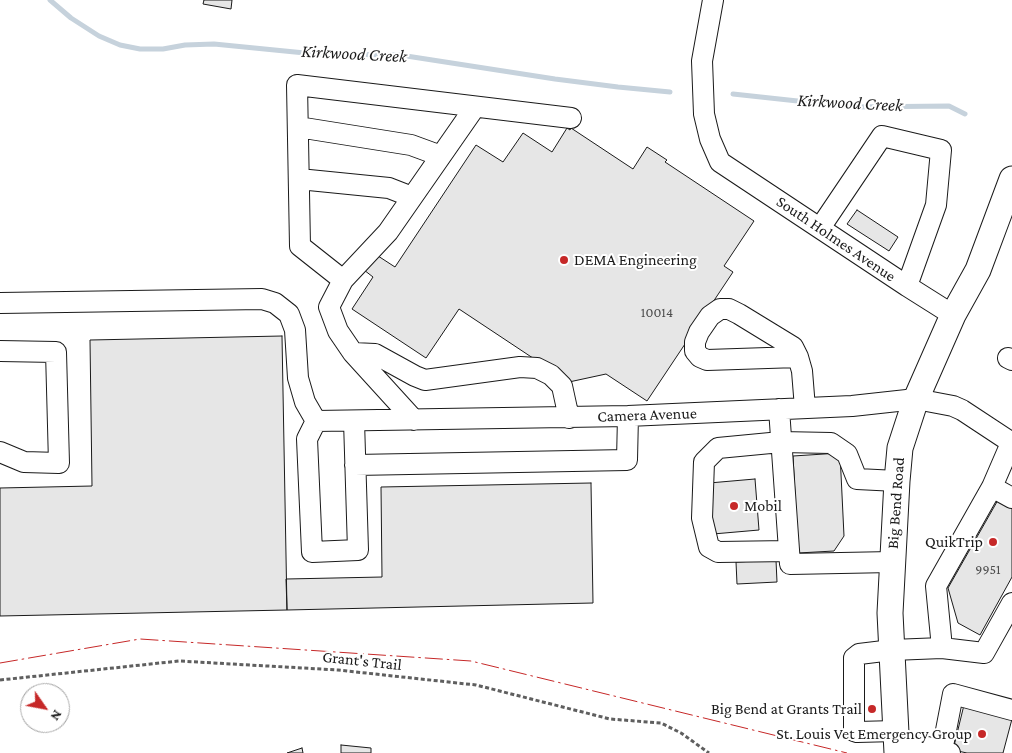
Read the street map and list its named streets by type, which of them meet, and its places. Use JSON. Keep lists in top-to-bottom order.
{
  "streets": {
    "main road": ["Big Bend Road"],
    "street": ["South Holmes Avenue", "Camera Avenue"],
    "path": ["Grant's Trail"]
  },
  "crossings": [
    ["South Holmes Avenue", "Big Bend Road"],
    ["Camera Avenue", "Big Bend Road"]
  ],
  "water": ["Kirkwood Creek"],
  "places": [
    "DEMA Engineering",
    "Mobil",
    "QuikTrip",
    "Big Bend at Grants Trail",
    "St. Louis Vet Emergency Group"
  ],
  "house_numbers": ["10014", "9951"],
  "north": "bottom right"
}
